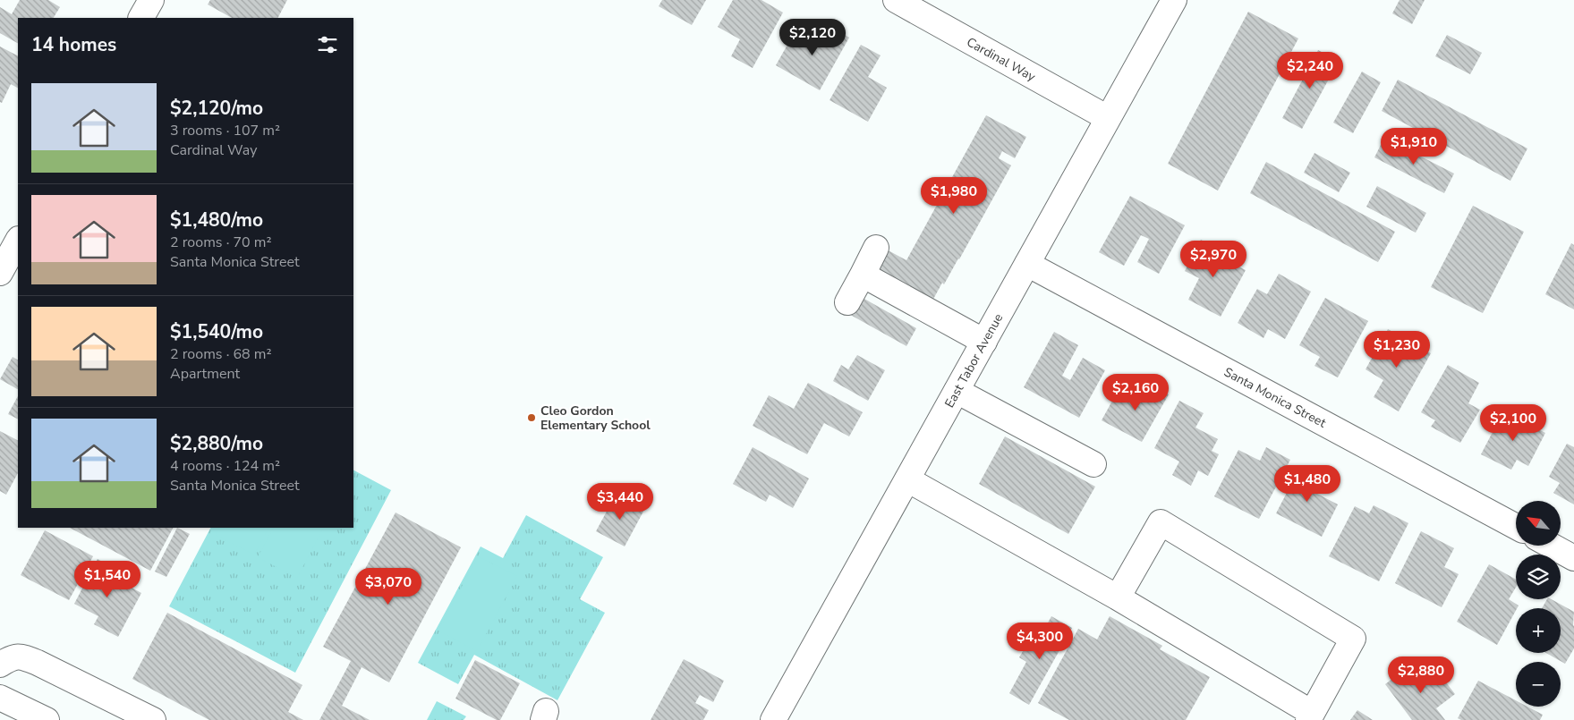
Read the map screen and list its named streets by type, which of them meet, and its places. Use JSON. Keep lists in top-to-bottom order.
{
  "streets": {
    "street": ["Cardinal Way", "East Tabor Avenue", "Santa Monica Street"]
  },
  "crossings": [
    ["Cardinal Way", "East Tabor Avenue"],
    ["East Tabor Avenue", "Santa Monica Street"]
  ],
  "places": ["Cleo Gordon Elementary School"],
  "north": "top left",
  "page": {
    "heading": "14 homes",
    "price": [
      "$2,120",
      "$2,240",
      "$1,910",
      "$1,980",
      "$2,970",
      "$1,230",
      "$2,160",
      "$2,100",
      "$1,480",
      "$3,440",
      "$1,540",
      "$3,070",
      "$4,300",
      "$2,880"
    ],
    "list": [
      {
        "name": "$2,120/mo",
        "note": "3 rooms · 107 m² · Cardinal Way"
      },
      {
        "name": "$1,480/mo",
        "note": "2 rooms · 70 m² · Santa Monica Street"
      },
      {
        "name": "$1,540/mo",
        "note": "2 rooms · 68 m² · Apartment"
      },
      {
        "name": "$2,880/mo",
        "note": "4 rooms · 124 m² · Santa Monica Street"
      }
    ],
    "map_buttons": ["+", "−"]
  }
}
